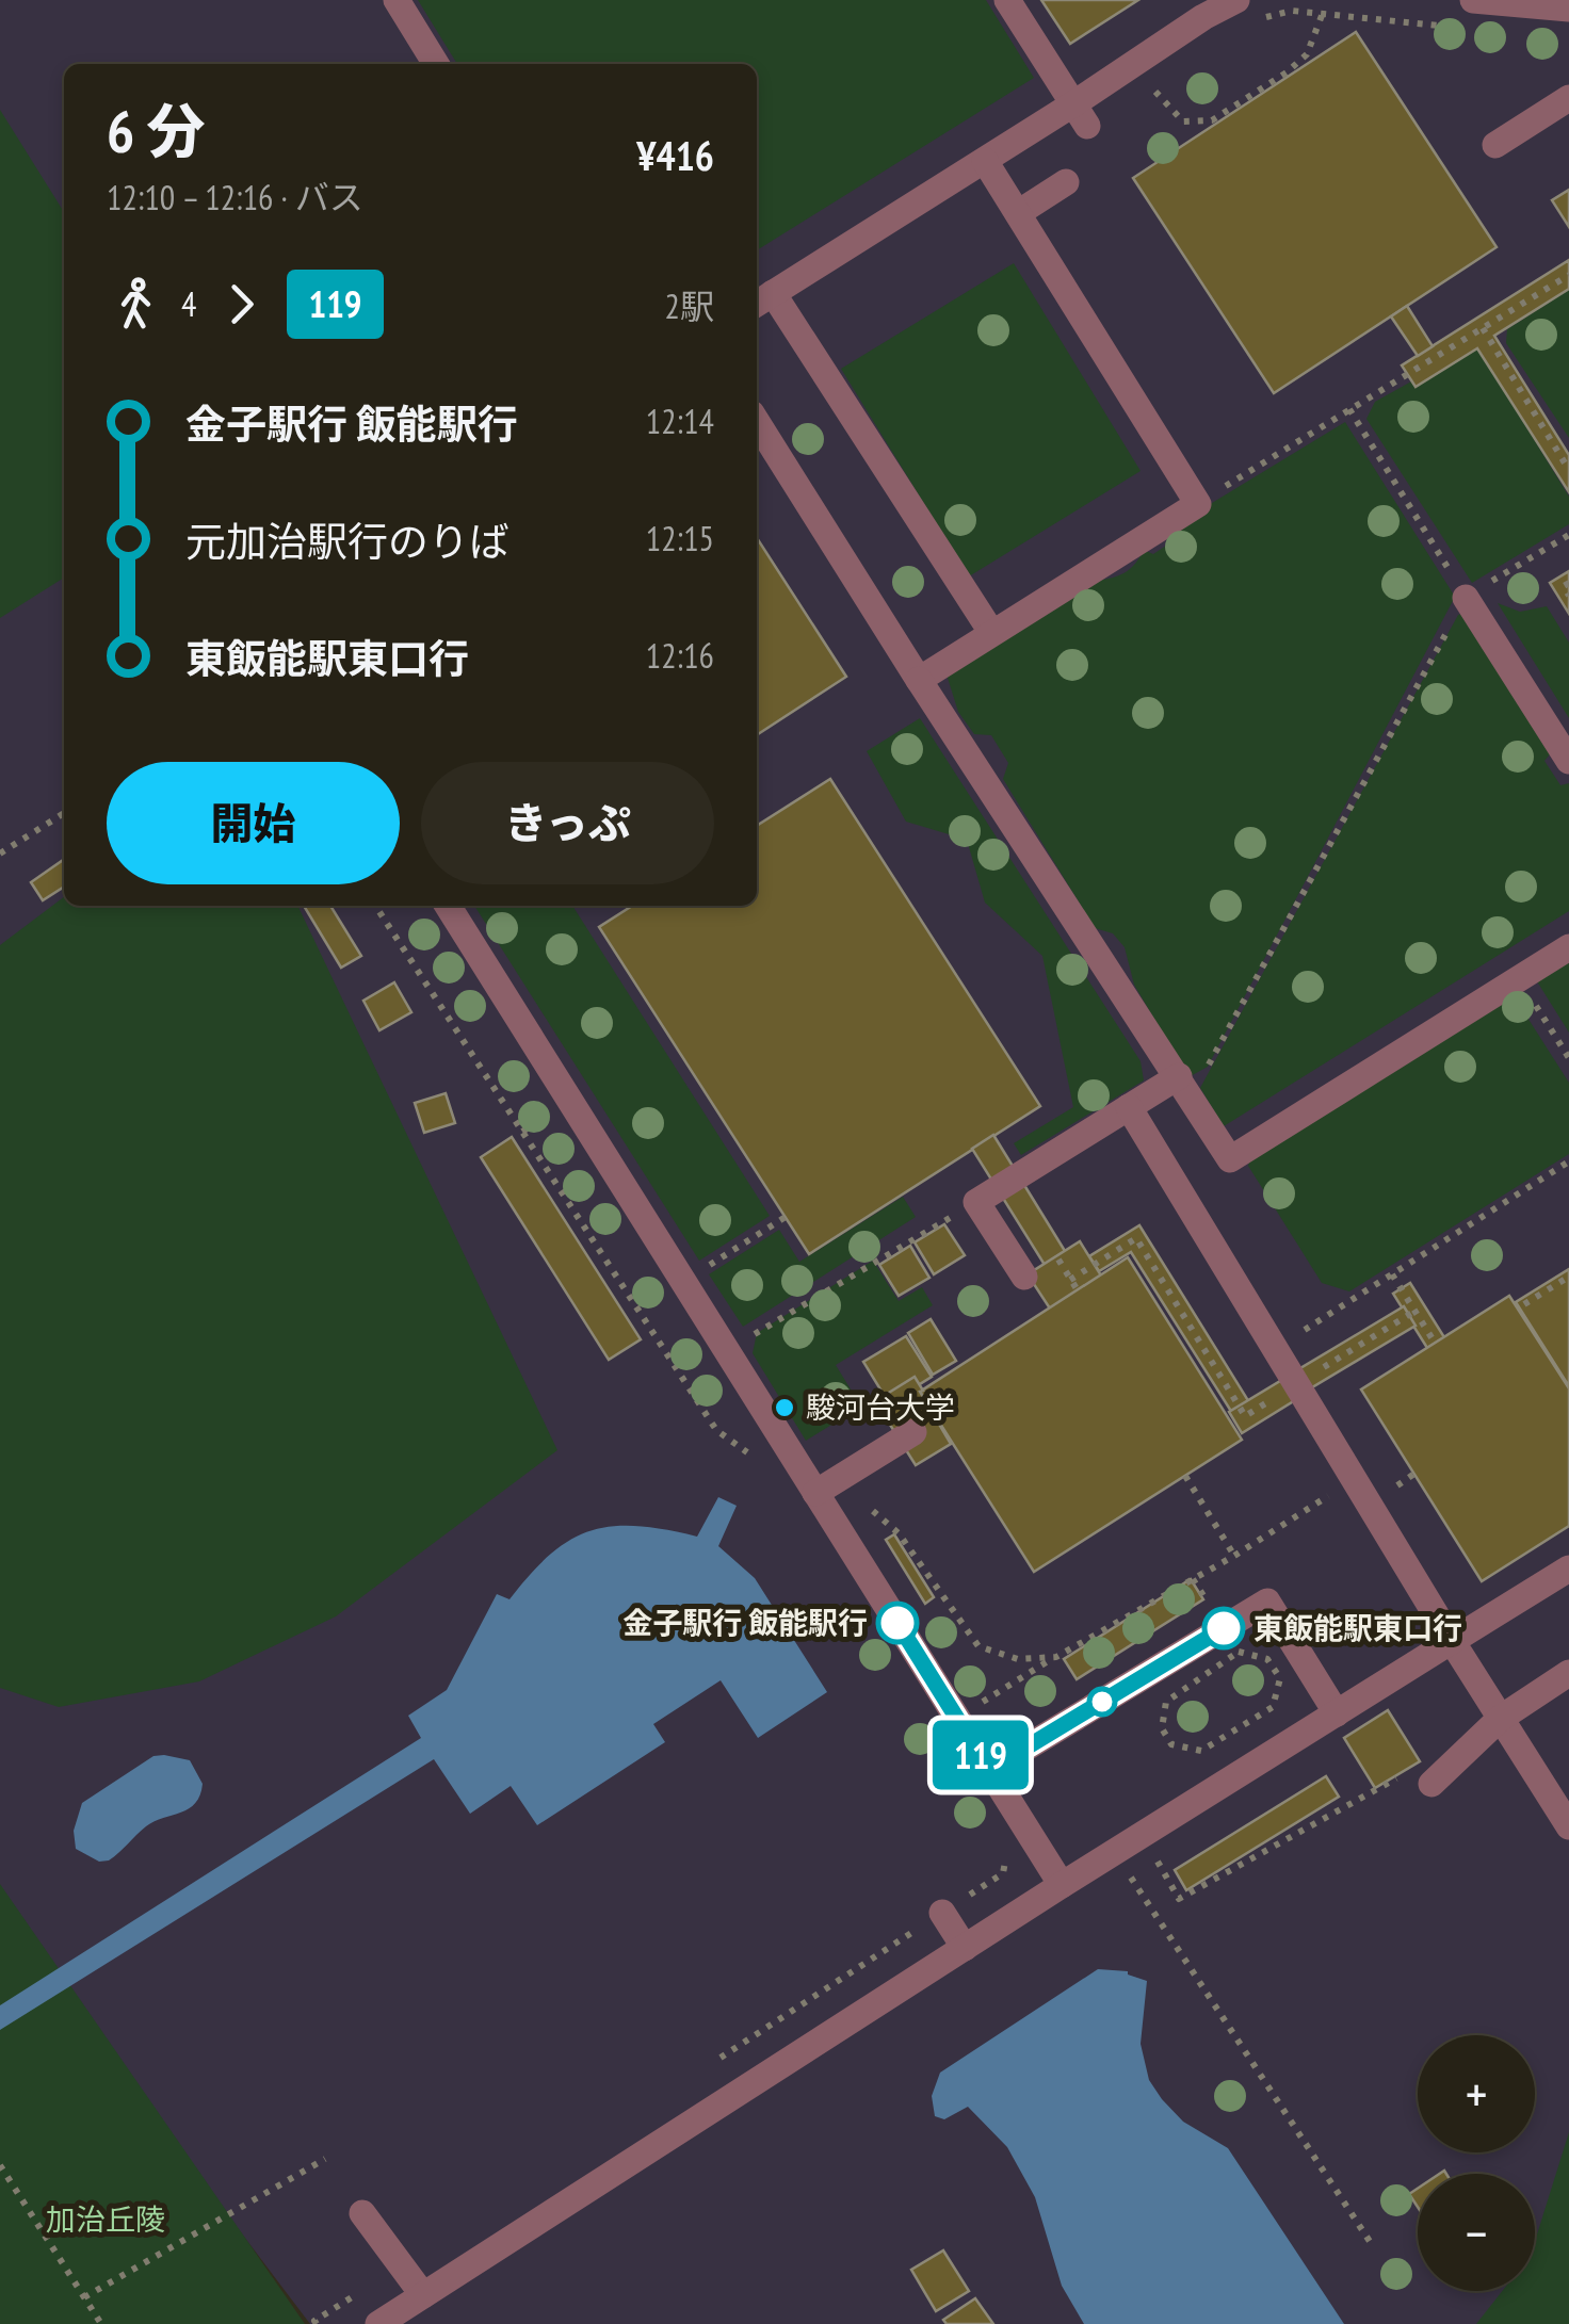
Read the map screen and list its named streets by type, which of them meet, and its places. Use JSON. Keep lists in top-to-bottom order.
{
  "parks": ["加治丘陵"],
  "places": ["駿河台大学", "金子駅行 飯能駅行", "東飯能駅東口行"],
  "lines": ["bus line 119"],
  "page": {
    "on_map": "119",
    "heading": ["6 分", "12:10 – 12:16 · バス", "¥416"],
    "legs": ["4", "119", "2駅"],
    "list": [
      {
        "name": "金子駅行 飯能駅行",
        "value": "12:14"
      },
      {
        "name": "元加治駅行のりば",
        "value": "12:15"
      },
      {
        "name": "東飯能駅東口行",
        "value": "12:16"
      }
    ],
    "buttons": ["開始", "きっぷ"],
    "map_buttons": ["+", "−"]
  }
}
